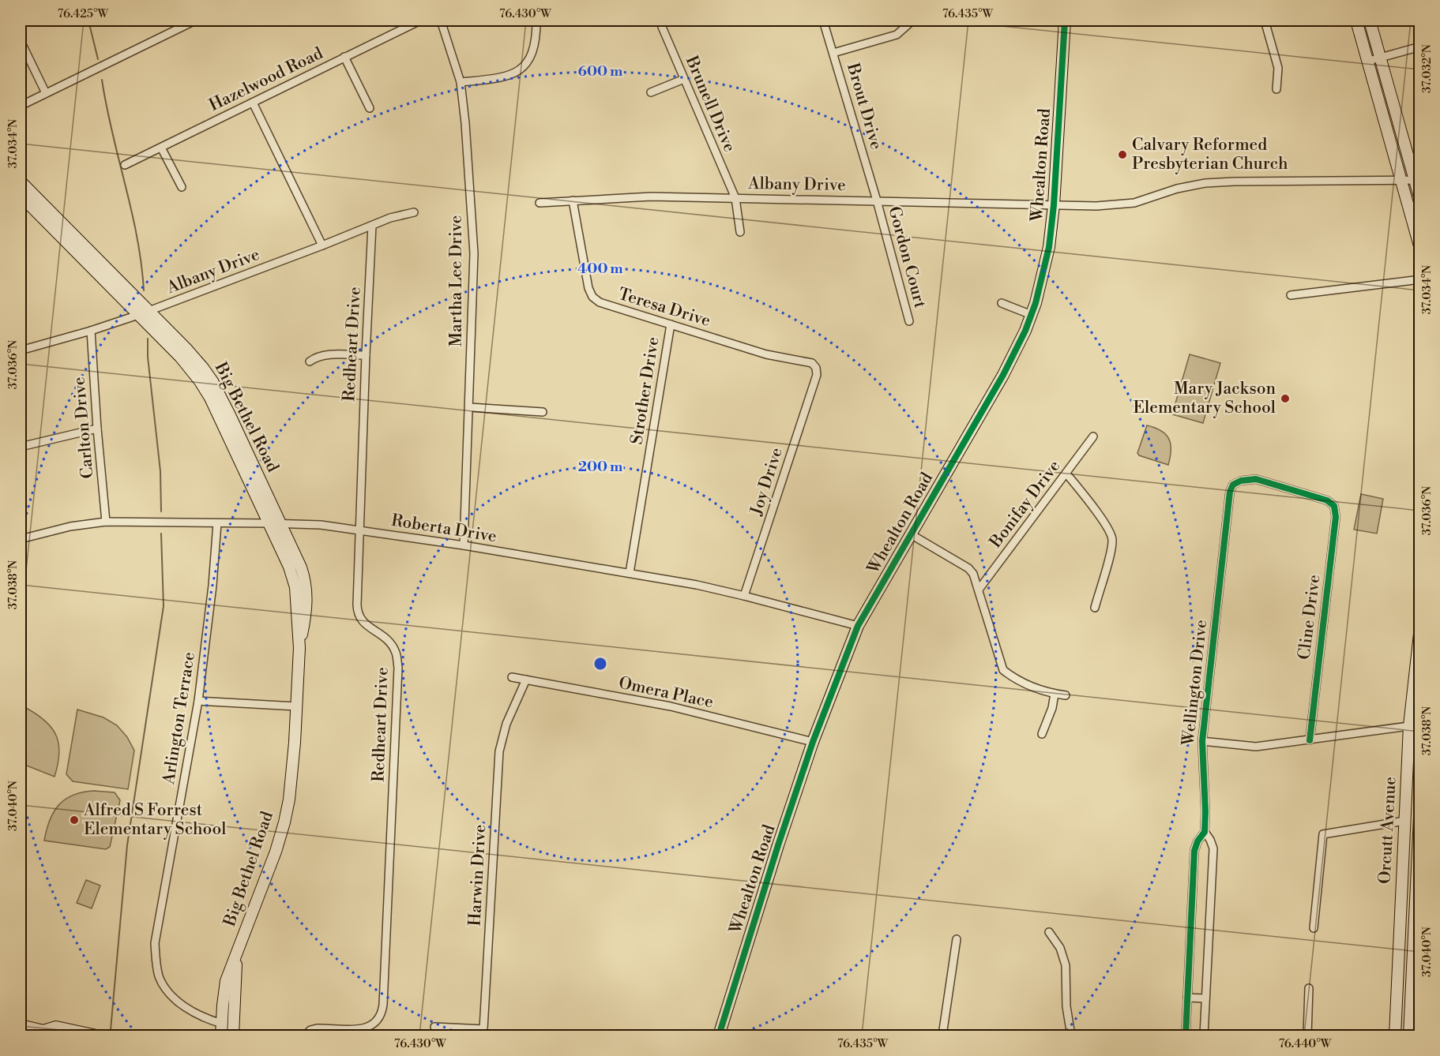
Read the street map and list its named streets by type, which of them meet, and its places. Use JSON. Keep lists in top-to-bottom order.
{
  "streets": {
    "main road": ["Whealton Road", "Big Bethel Road", "Orcutt Avenue"],
    "street": [
      "Hazelwood Road",
      "Brunell Drive",
      "Brout Drive",
      "Albany Drive",
      "Gordon Court",
      "Martha Lee Drive",
      "Teresa Drive",
      "Redheart Drive",
      "Strother Drive",
      "Carlton Drive",
      "Joy Drive",
      "Bonifay Drive",
      "Roberta Drive",
      "Cline Drive",
      "Wellington Drive",
      "Omera Place",
      "Arlington Terrace",
      "Harwin Drive"
    ]
  },
  "crossings": [
    ["Brunell Drive", "Albany Drive"],
    ["Brout Drive", "Albany Drive"],
    ["Brout Drive", "Gordon Court"],
    ["Whealton Road", "Albany Drive"],
    ["Whealton Road", "Roberta Drive"],
    ["Whealton Road", "Omera Place"],
    ["Albany Drive", "Gordon Court"],
    ["Albany Drive", "Teresa Drive"],
    ["Albany Drive", "Redheart Drive"],
    ["Albany Drive", "Big Bethel Road"],
    ["Albany Drive", "Carlton Drive"],
    ["Martha Lee Drive", "Roberta Drive"],
    ["Teresa Drive", "Strother Drive"],
    ["Teresa Drive", "Joy Drive"],
    ["Redheart Drive", "Roberta Drive"],
    ["Strother Drive", "Roberta Drive"],
    ["Big Bethel Road", "Roberta Drive"],
    ["Big Bethel Road", "Arlington Terrace"],
    ["Carlton Drive", "Roberta Drive"],
    ["Joy Drive", "Roberta Drive"],
    ["Roberta Drive", "Arlington Terrace"],
    ["Cline Drive", "Wellington Drive"],
    ["Omera Place", "Harwin Drive"]
  ],
  "places": ["Calvary Reformed Presbyterian Church", "Mary Jackson Elementary School", "Alfred S Forrest Elementary School"],
  "coordinates": [
    "76.425°W",
    "76.430°W",
    "76.435°W",
    "37.032°N",
    "37.034°N",
    "37.036°N",
    "37.038°N",
    "37.040°N",
    "76.440°W"
  ],
  "rings": ["600 m", "400 m", "200 m"]
}
